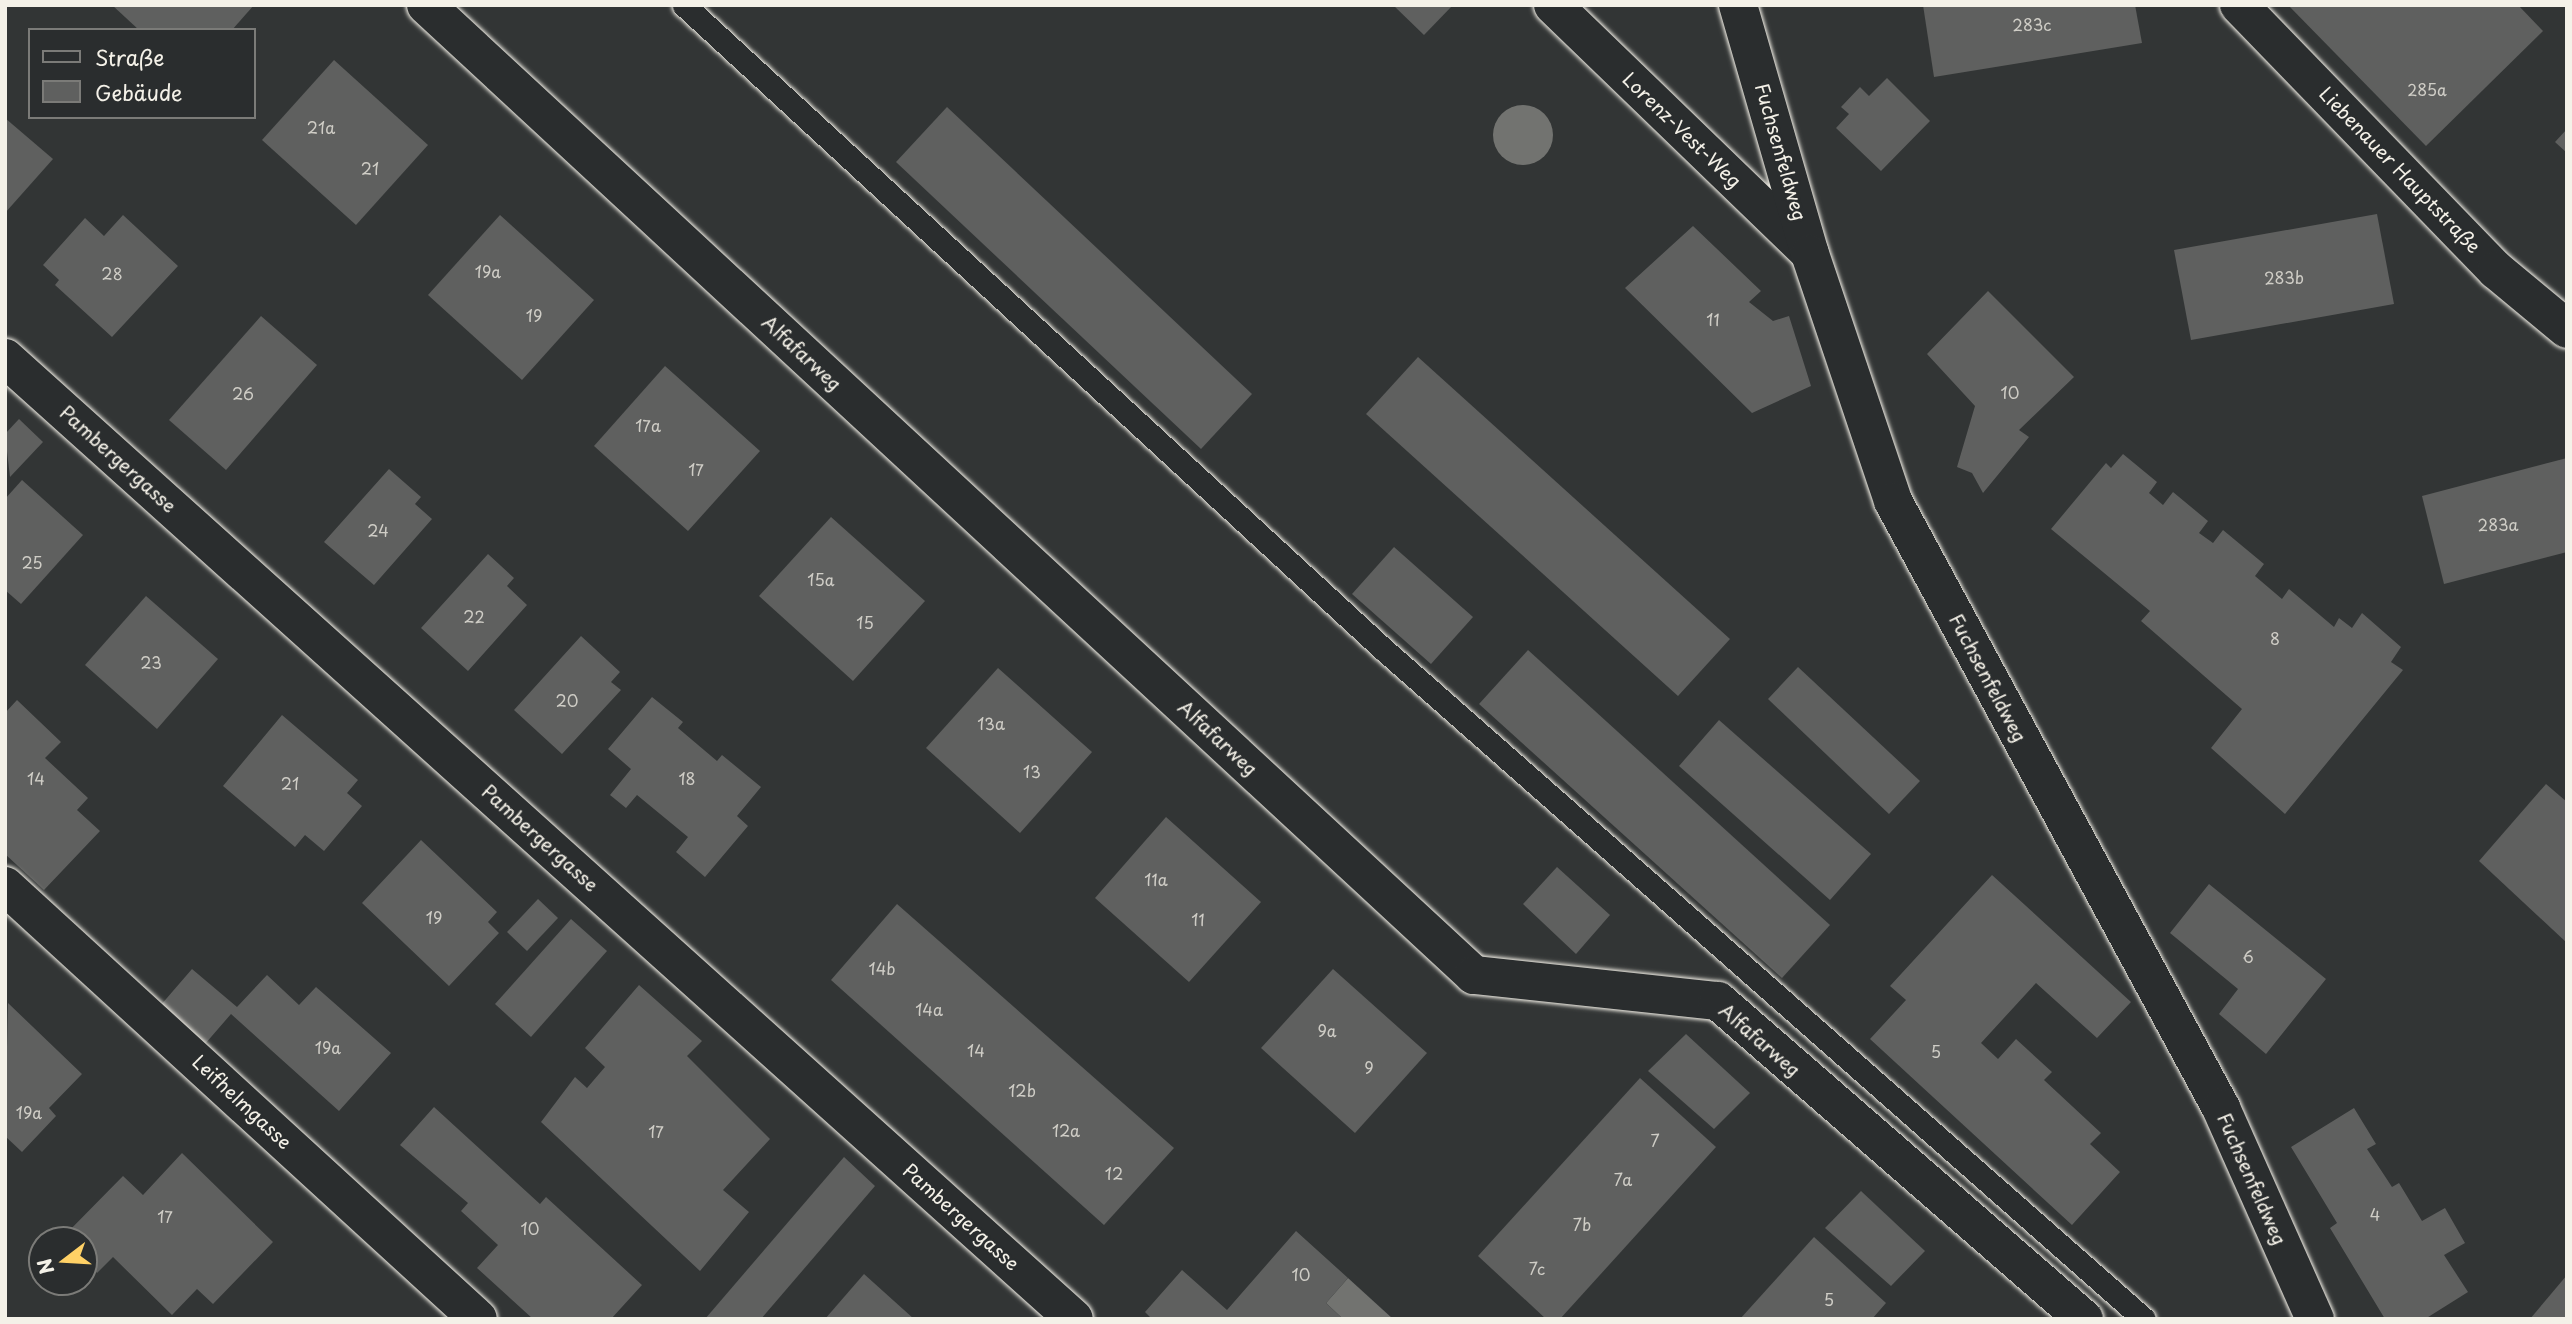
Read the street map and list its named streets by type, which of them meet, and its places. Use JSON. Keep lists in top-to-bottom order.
{
  "streets": {
    "street": [
      "Lorenz-Vest-Weg",
      "Fuchsenfeldweg",
      "Liebenauer Hauptstraße",
      "Alfafarweg",
      "Pambergergasse",
      "Leifhelmgasse"
    ]
  },
  "crossings": [
    ["Lorenz-Vest-Weg", "Fuchsenfeldweg"]
  ],
  "house_numbers": [
    "283c",
    "285a",
    "21a",
    "21",
    "19a",
    "28",
    "283b",
    "19",
    "11",
    "10",
    "26",
    "17a",
    "17",
    "283a",
    "24",
    "25",
    "15a",
    "22",
    "15",
    "8",
    "23",
    "20",
    "13a",
    "13",
    "14",
    "18",
    "21",
    "11a",
    "19",
    "11",
    "6",
    "14b",
    "14a",
    "9a",
    "19a",
    "14",
    "5",
    "9",
    "12b",
    "19a",
    "12a",
    "17",
    "7",
    "12",
    "7a",
    "4",
    "17",
    "7b",
    "10",
    "7c",
    "10",
    "5"
  ],
  "legend": ["Straße", "Gebäude"],
  "north": "left"
}
